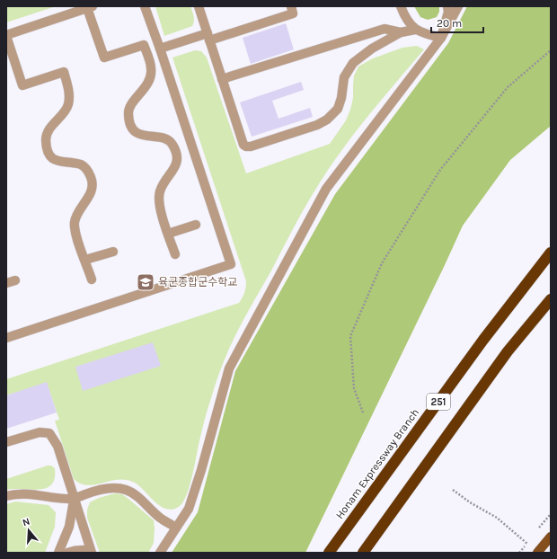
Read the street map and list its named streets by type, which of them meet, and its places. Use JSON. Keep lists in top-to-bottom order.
{
  "streets": {
    "highway": ["251", "Honam Expressway Branch"]
  },
  "places": {
    "school or university": ["육군종합군수학교"]
  },
  "scale_bar": "20 m",
  "north": "top"
}
